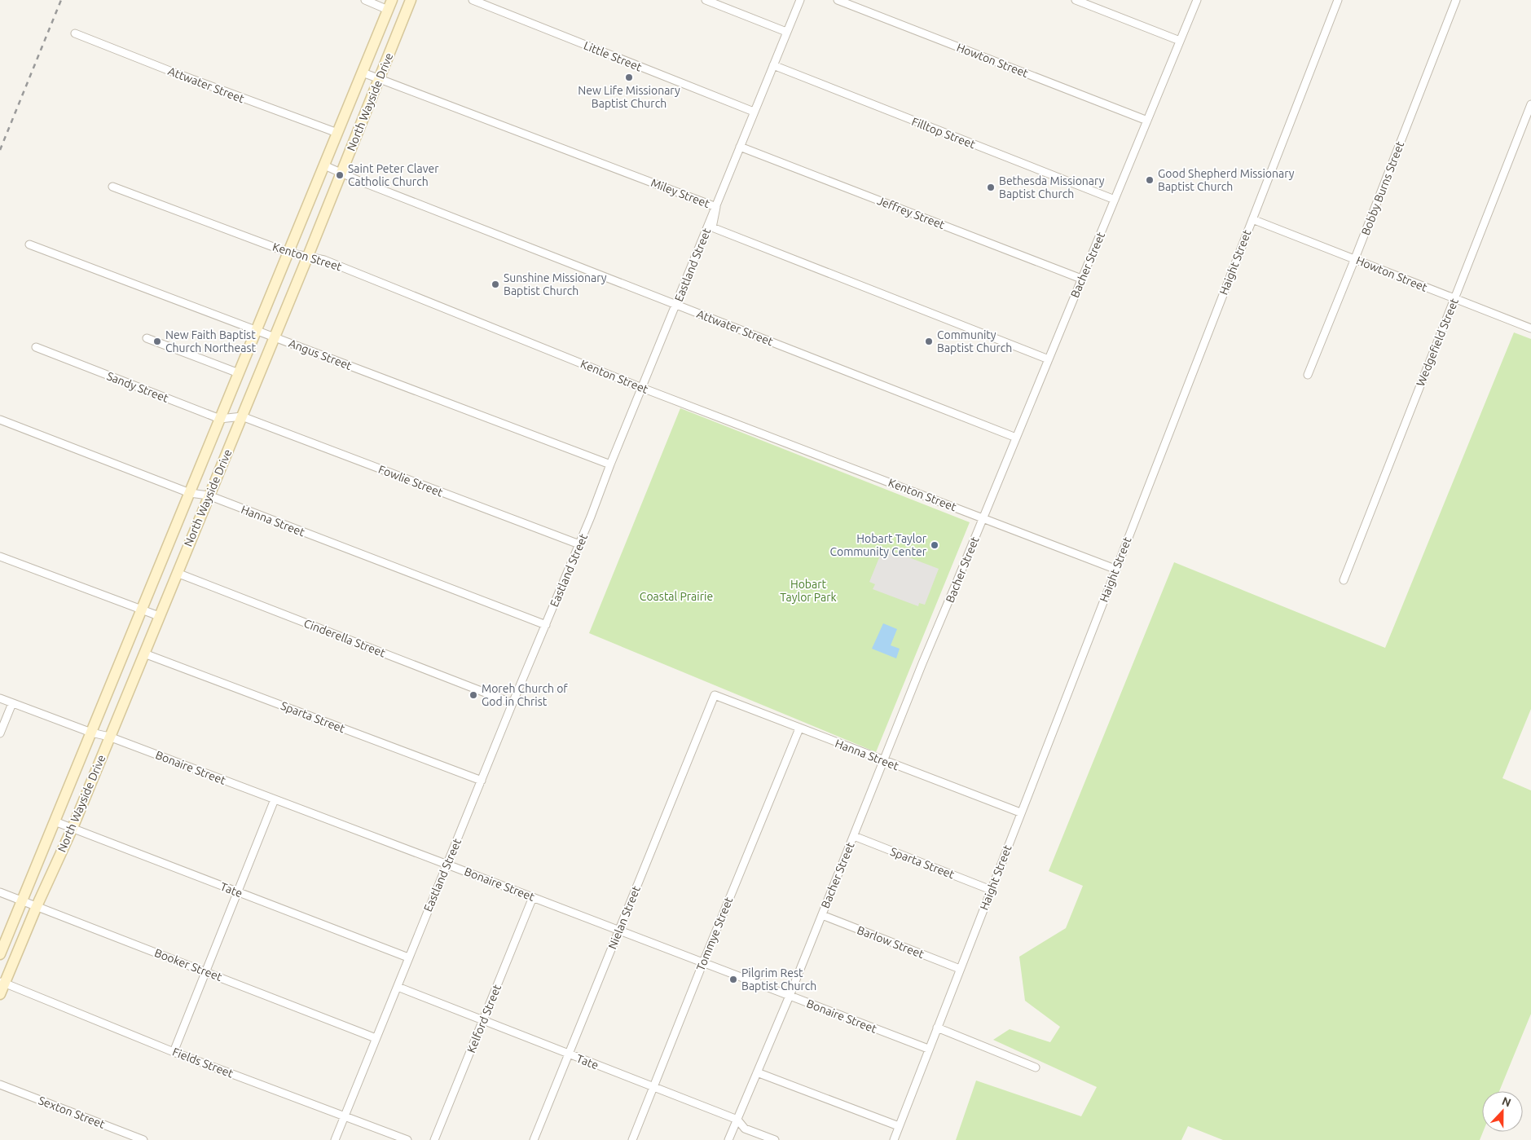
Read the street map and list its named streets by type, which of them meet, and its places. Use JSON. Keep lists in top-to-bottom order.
{
  "streets": {
    "main road": ["North Wayside Drive"],
    "street": [
      "Little Street",
      "Howton Street",
      "Attwater Street",
      "Filltop Street",
      "Bobby Burns Street",
      "Miley Street",
      "Jeffrey Street",
      "Kenton Street",
      "Haight Street",
      "Eastland Street",
      "Bacher Street",
      "Wedgefield Street",
      "Angus Street",
      "Sandy Street",
      "Fowlie Street",
      "Hanna Street",
      "Cinderella Street",
      "Sparta Street",
      "Bonaire Street",
      "Tate",
      "Nielan Street",
      "Tommye Street",
      "Barlow Street",
      "Booker Street",
      "Kelford Street",
      "Fields Street",
      "Sexton Street"
    ]
  },
  "crossings": [
    ["Little Street", "Eastland Street"],
    ["Howton Street", "Bobby Burns Street"],
    ["Howton Street", "Haight Street"],
    ["Howton Street", "Bacher Street"],
    ["Howton Street", "Wedgefield Street"],
    ["Attwater Street", "North Wayside Drive"],
    ["Attwater Street", "Eastland Street"],
    ["Attwater Street", "Bacher Street"],
    ["North Wayside Drive", "Miley Street"],
    ["North Wayside Drive", "Kenton Street"],
    ["North Wayside Drive", "Angus Street"],
    ["North Wayside Drive", "Sandy Street"],
    ["North Wayside Drive", "Fowlie Street"],
    ["North Wayside Drive", "Hanna Street"],
    ["North Wayside Drive", "Cinderella Street"],
    ["North Wayside Drive", "Sparta Street"],
    ["North Wayside Drive", "Bonaire Street"],
    ["North Wayside Drive", "Tate"],
    ["North Wayside Drive", "Booker Street"],
    ["North Wayside Drive", "Fields Street"],
    ["Filltop Street", "Eastland Street"],
    ["Filltop Street", "Bacher Street"],
    ["Miley Street", "Eastland Street"],
    ["Miley Street", "Bacher Street"],
    ["Jeffrey Street", "Eastland Street"],
    ["Jeffrey Street", "Bacher Street"],
    ["Kenton Street", "Haight Street"],
    ["Kenton Street", "Eastland Street"],
    ["Kenton Street", "Bacher Street"],
    ["Haight Street", "Hanna Street"],
    ["Haight Street", "Sparta Street"],
    ["Haight Street", "Bonaire Street"],
    ["Haight Street", "Barlow Street"],
    ["Eastland Street", "Angus Street"],
    ["Eastland Street", "Fowlie Street"],
    ["Eastland Street", "Hanna Street"],
    ["Eastland Street", "Cinderella Street"],
    ["Eastland Street", "Sparta Street"],
    ["Eastland Street", "Bonaire Street"],
    ["Eastland Street", "Tate"],
    ["Eastland Street", "Booker Street"],
    ["Eastland Street", "Fields Street"],
    ["Bacher Street", "Hanna Street"],
    ["Bacher Street", "Sparta Street"],
    ["Bacher Street", "Bonaire Street"],
    ["Bacher Street", "Tate"],
    ["Bacher Street", "Barlow Street"],
    ["Sandy Street", "Fowlie Street"],
    ["Hanna Street", "Nielan Street"],
    ["Hanna Street", "Tommye Street"],
    ["Bonaire Street", "Nielan Street"],
    ["Bonaire Street", "Tommye Street"],
    ["Bonaire Street", "Kelford Street"],
    ["Tate", "Nielan Street"],
    ["Tate", "Tommye Street"],
    ["Tate", "Kelford Street"]
  ],
  "parks": ["Hobart Taylor Park", "Coastal Prairie"],
  "places": [
    "New Life Missionary Baptist Church",
    "Saint Peter Claver Catholic Church",
    "Good Shepherd Missionary Baptist Church",
    "Bethesda Missionary Baptist Church",
    "Sunshine Missionary Baptist Church",
    "New Faith Baptist Church Northeast",
    "Community Baptist Church",
    "Hobart Taylor Community Center",
    "Moreh Church of God in Christ",
    "Pilgrim Rest Baptist Church"
  ],
  "north": "top"
}
